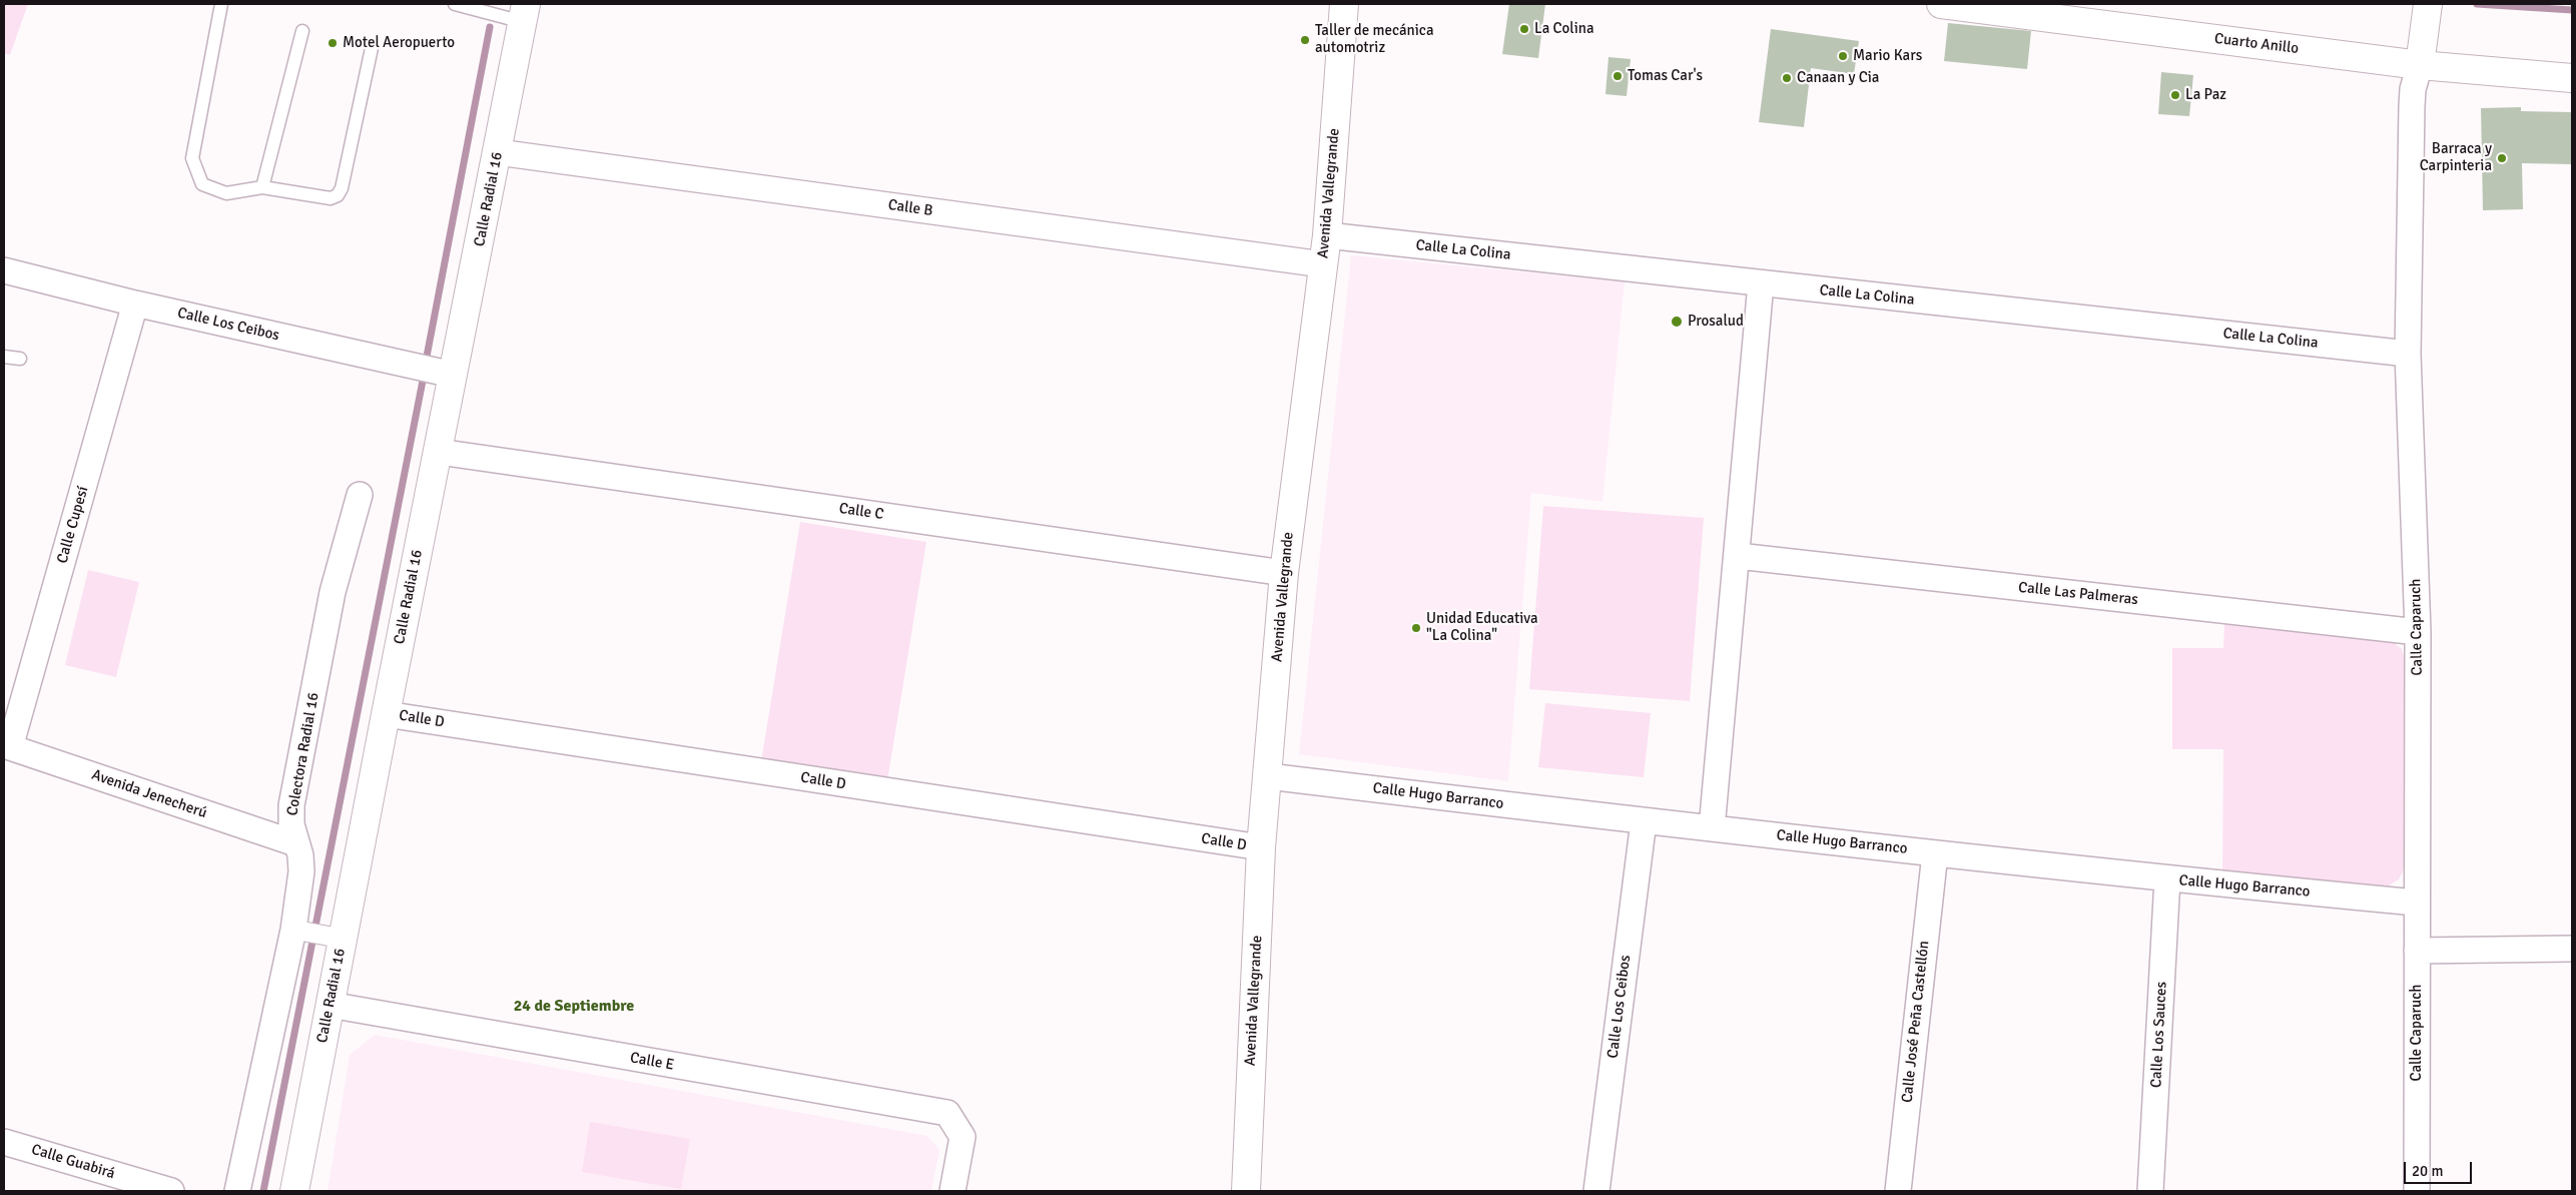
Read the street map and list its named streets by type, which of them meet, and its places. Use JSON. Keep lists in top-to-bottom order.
{
  "streets": {
    "main road": ["Cuarto Anillo", "Avenida Vallegrande", "Calle Radial 16"],
    "street": [
      "Calle B",
      "Calle La Colina",
      "Calle Los Ceibos",
      "Calle C",
      "Calle Cupesí",
      "Calle Las Palmeras",
      "Calle Caparuch",
      "Calle D",
      "Colectora Radial 16",
      "Avenida Jenecherú",
      "Calle Hugo Barranco",
      "Calle José Peña Castellón",
      "Calle Los Sauces",
      "Calle E",
      "Calle Guabirá"
    ]
  },
  "crossings": [
    ["Cuarto Anillo", "Calle Caparuch"],
    ["Avenida Vallegrande", "Calle B"],
    ["Avenida Vallegrande", "Calle La Colina"],
    ["Avenida Vallegrande", "Calle C"],
    ["Avenida Vallegrande", "Calle D"],
    ["Avenida Vallegrande", "Calle Hugo Barranco"],
    ["Calle Radial 16", "Calle B"],
    ["Calle Radial 16", "Calle Los Ceibos"],
    ["Calle Radial 16", "Calle C"],
    ["Calle Radial 16", "Calle D"],
    ["Calle Radial 16", "Calle E"],
    ["Calle La Colina", "Calle Caparuch"],
    ["Calle Los Ceibos", "Calle Cupesí"],
    ["Calle Los Ceibos", "Calle Hugo Barranco"],
    ["Calle Cupesí", "Avenida Jenecherú"],
    ["Calle Las Palmeras", "Calle Caparuch"],
    ["Calle Caparuch", "Calle Hugo Barranco"],
    ["Colectora Radial 16", "Avenida Jenecherú"],
    ["Calle Hugo Barranco", "Calle José Peña Castellón"],
    ["Calle Hugo Barranco", "Calle Los Sauces"]
  ],
  "districts": ["24 de Septiembre"],
  "places": [
    "La Colina",
    "Taller de mecánica automotriz",
    "Motel Aeropuerto",
    "Mario Kars",
    "Tomas Car's",
    "Canaan y Cia",
    "La Paz",
    "Barraca y Carpinteria",
    "Prosalud",
    "Unidad Educativa \"La Colina\""
  ],
  "scale_bar": "20 m"
}
